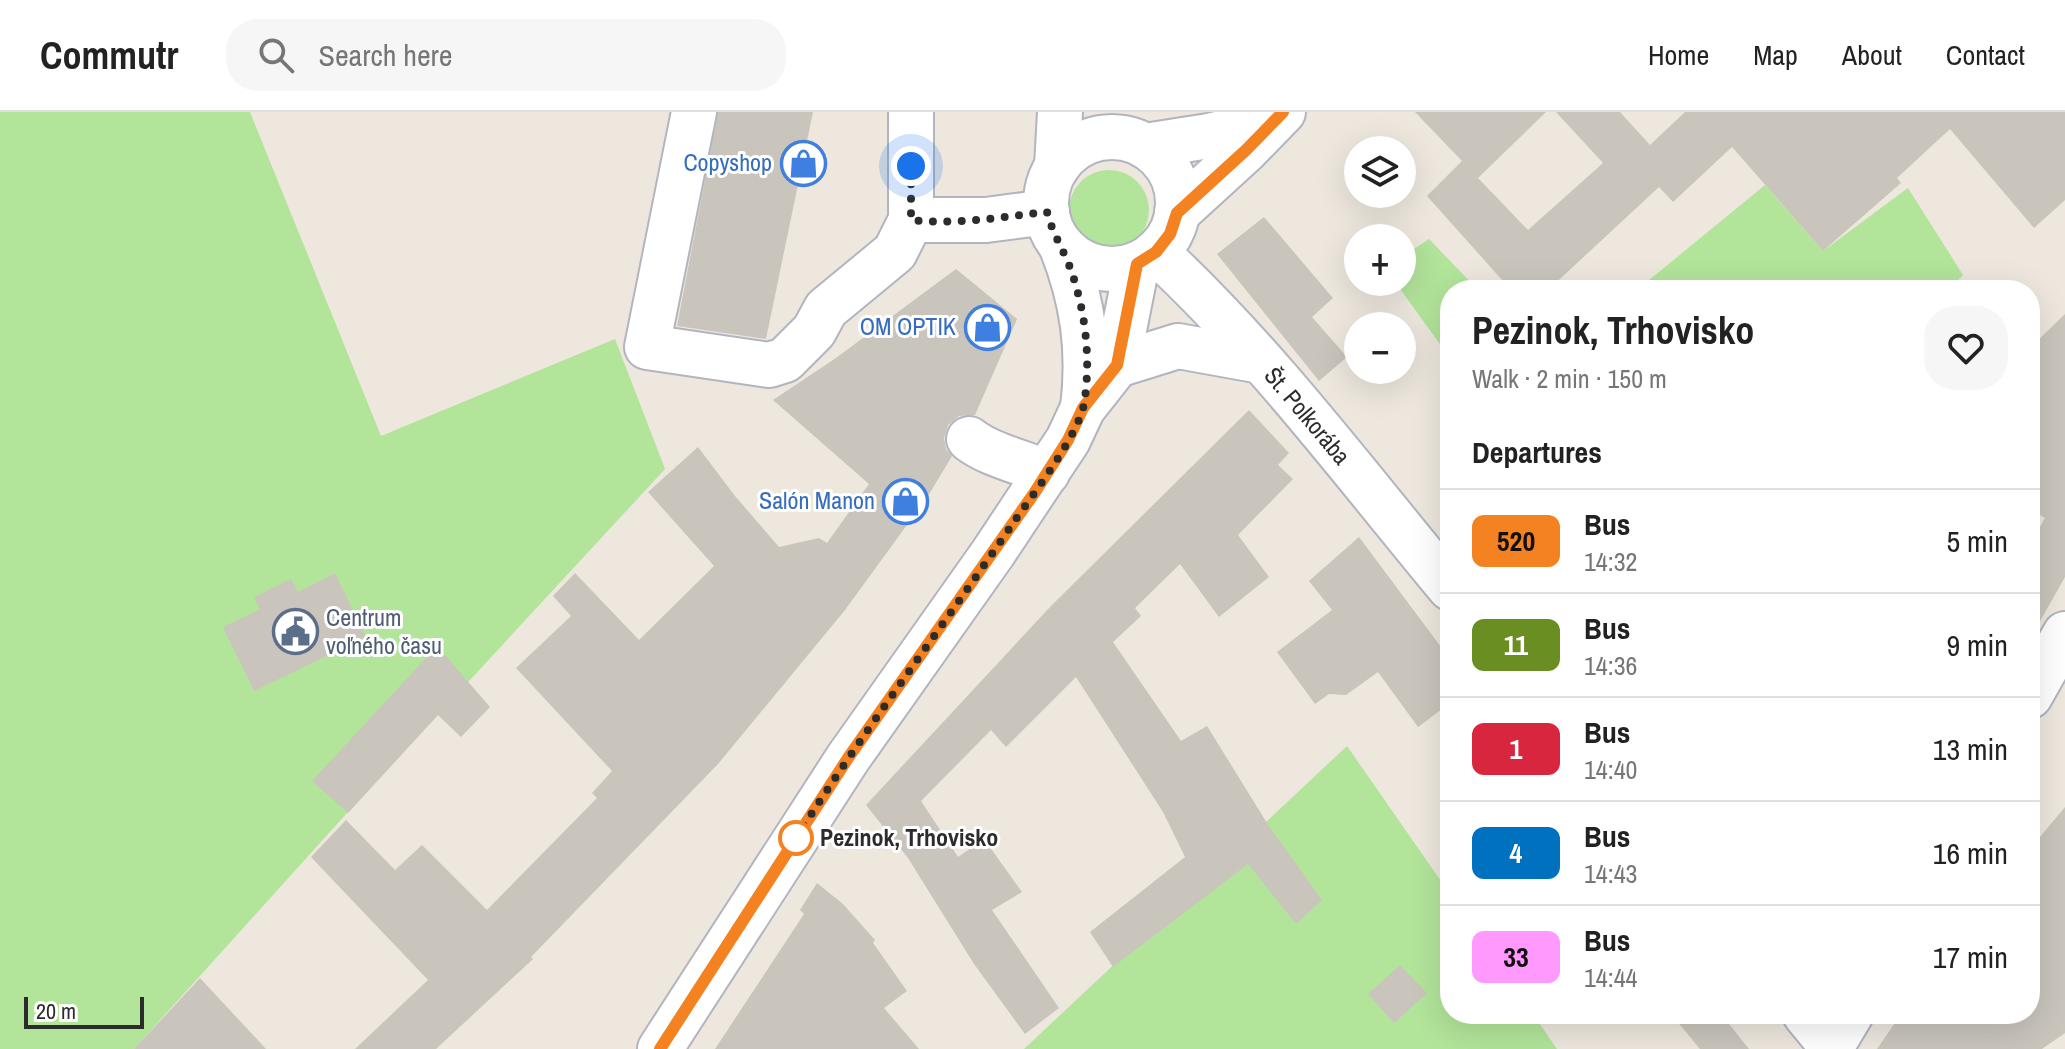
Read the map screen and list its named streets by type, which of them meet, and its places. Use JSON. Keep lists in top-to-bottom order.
{
  "streets": {
    "street": ["Št. Polkorába"]
  },
  "places": {
    "shop": ["Copyshop", "OM OPTIK", "Salón Manon"],
    "public building": ["Centrum voľného času"],
    "other": ["Pezinok, Trhovisko"]
  },
  "lines": ["bus line 520"],
  "scale_bar": "20 m",
  "page": {
    "header": "Commutr",
    "search": "Search here",
    "nav": [
      "Home",
      "Map",
      "About",
      "Contact"
    ],
    "map_buttons": ["+", "−"],
    "heading": [
      ["Pezinok, Trhovisko", "Walk · 2 min · 150 m"],
      "Departures"
    ],
    "list": [
      {
        "mark": "520",
        "name": "Bus",
        "note": "14:32",
        "value": "5 min"
      },
      {
        "mark": "11",
        "name": "Bus",
        "note": "14:36",
        "value": "9 min"
      },
      {
        "mark": "1",
        "name": "Bus",
        "note": "14:40",
        "value": "13 min"
      },
      {
        "mark": "4",
        "name": "Bus",
        "note": "14:43",
        "value": "16 min"
      },
      {
        "mark": "33",
        "name": "Bus",
        "note": "14:44",
        "value": "17 min"
      }
    ],
    "scale": "20 m"
  }
}
